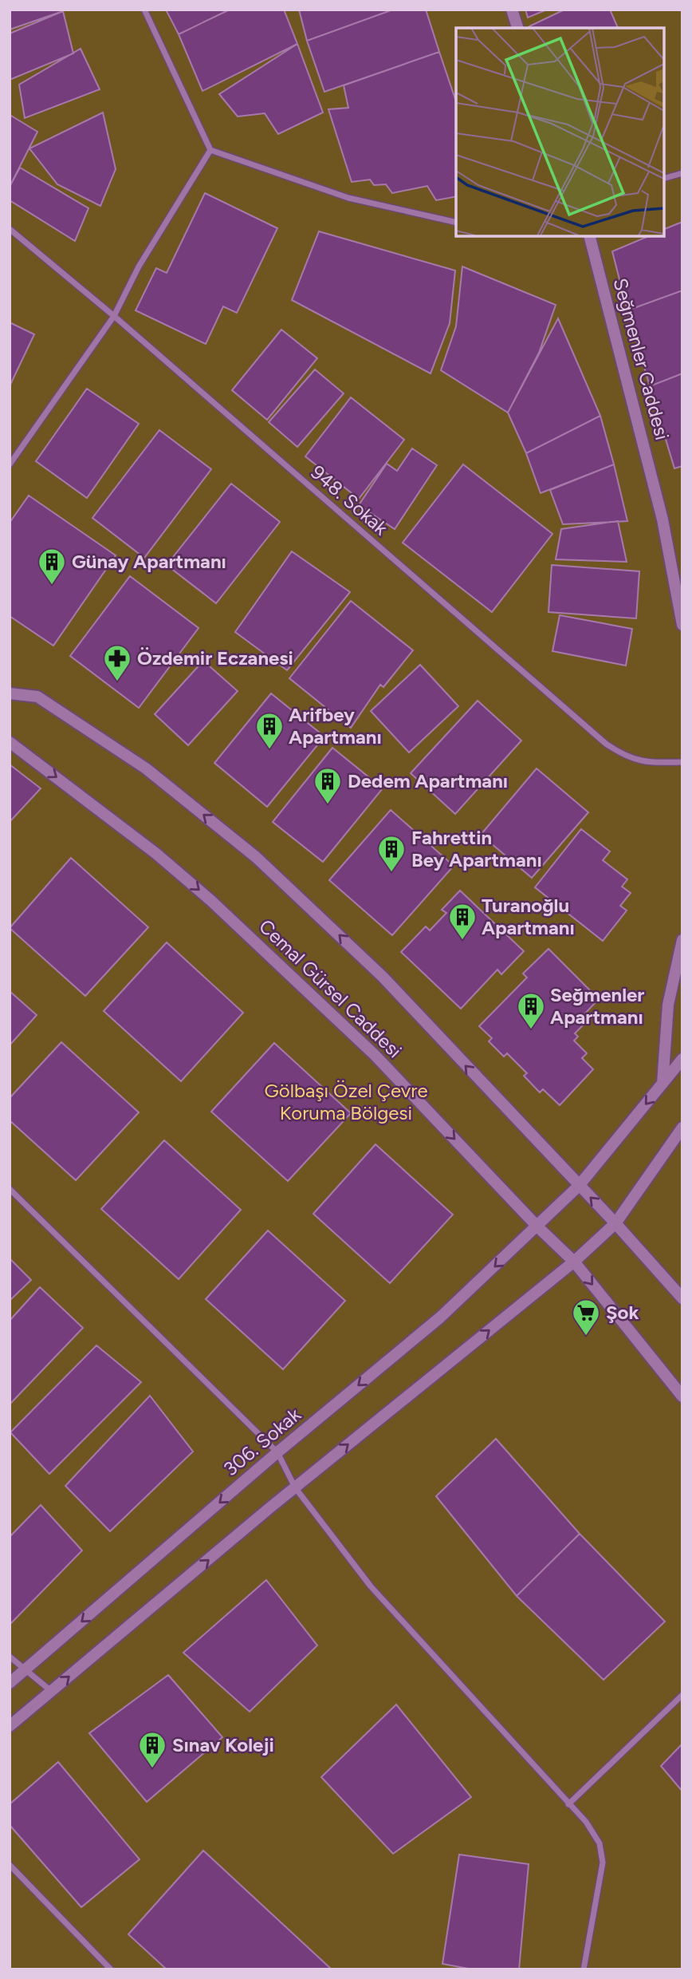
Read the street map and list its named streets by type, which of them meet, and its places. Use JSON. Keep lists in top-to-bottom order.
{
  "streets": {
    "street": [
      "Seğmenler Caddesi",
      "948. Sokak",
      "Cemal Gürsel Caddesi",
      "306. Sokak"
    ]
  },
  "crossings": [
    ["Cemal Gürsel Caddesi", "306. Sokak"]
  ],
  "parks": ["Gölbaşı Özel Çevre Koruma Bölgesi"],
  "places": {
    "building": [
      "Günay Apartmanı",
      "Arifbey Apartmanı",
      "Dedem Apartmanı",
      "Fahrettin Bey Apartmanı",
      "Turanoğlu Apartmanı",
      "Seğmenler Apartmanı",
      "Sınav Koleji"
    ],
    "pharmacy": ["Özdemir Eczanesi"],
    "supermarket": ["Şok"]
  }
}
